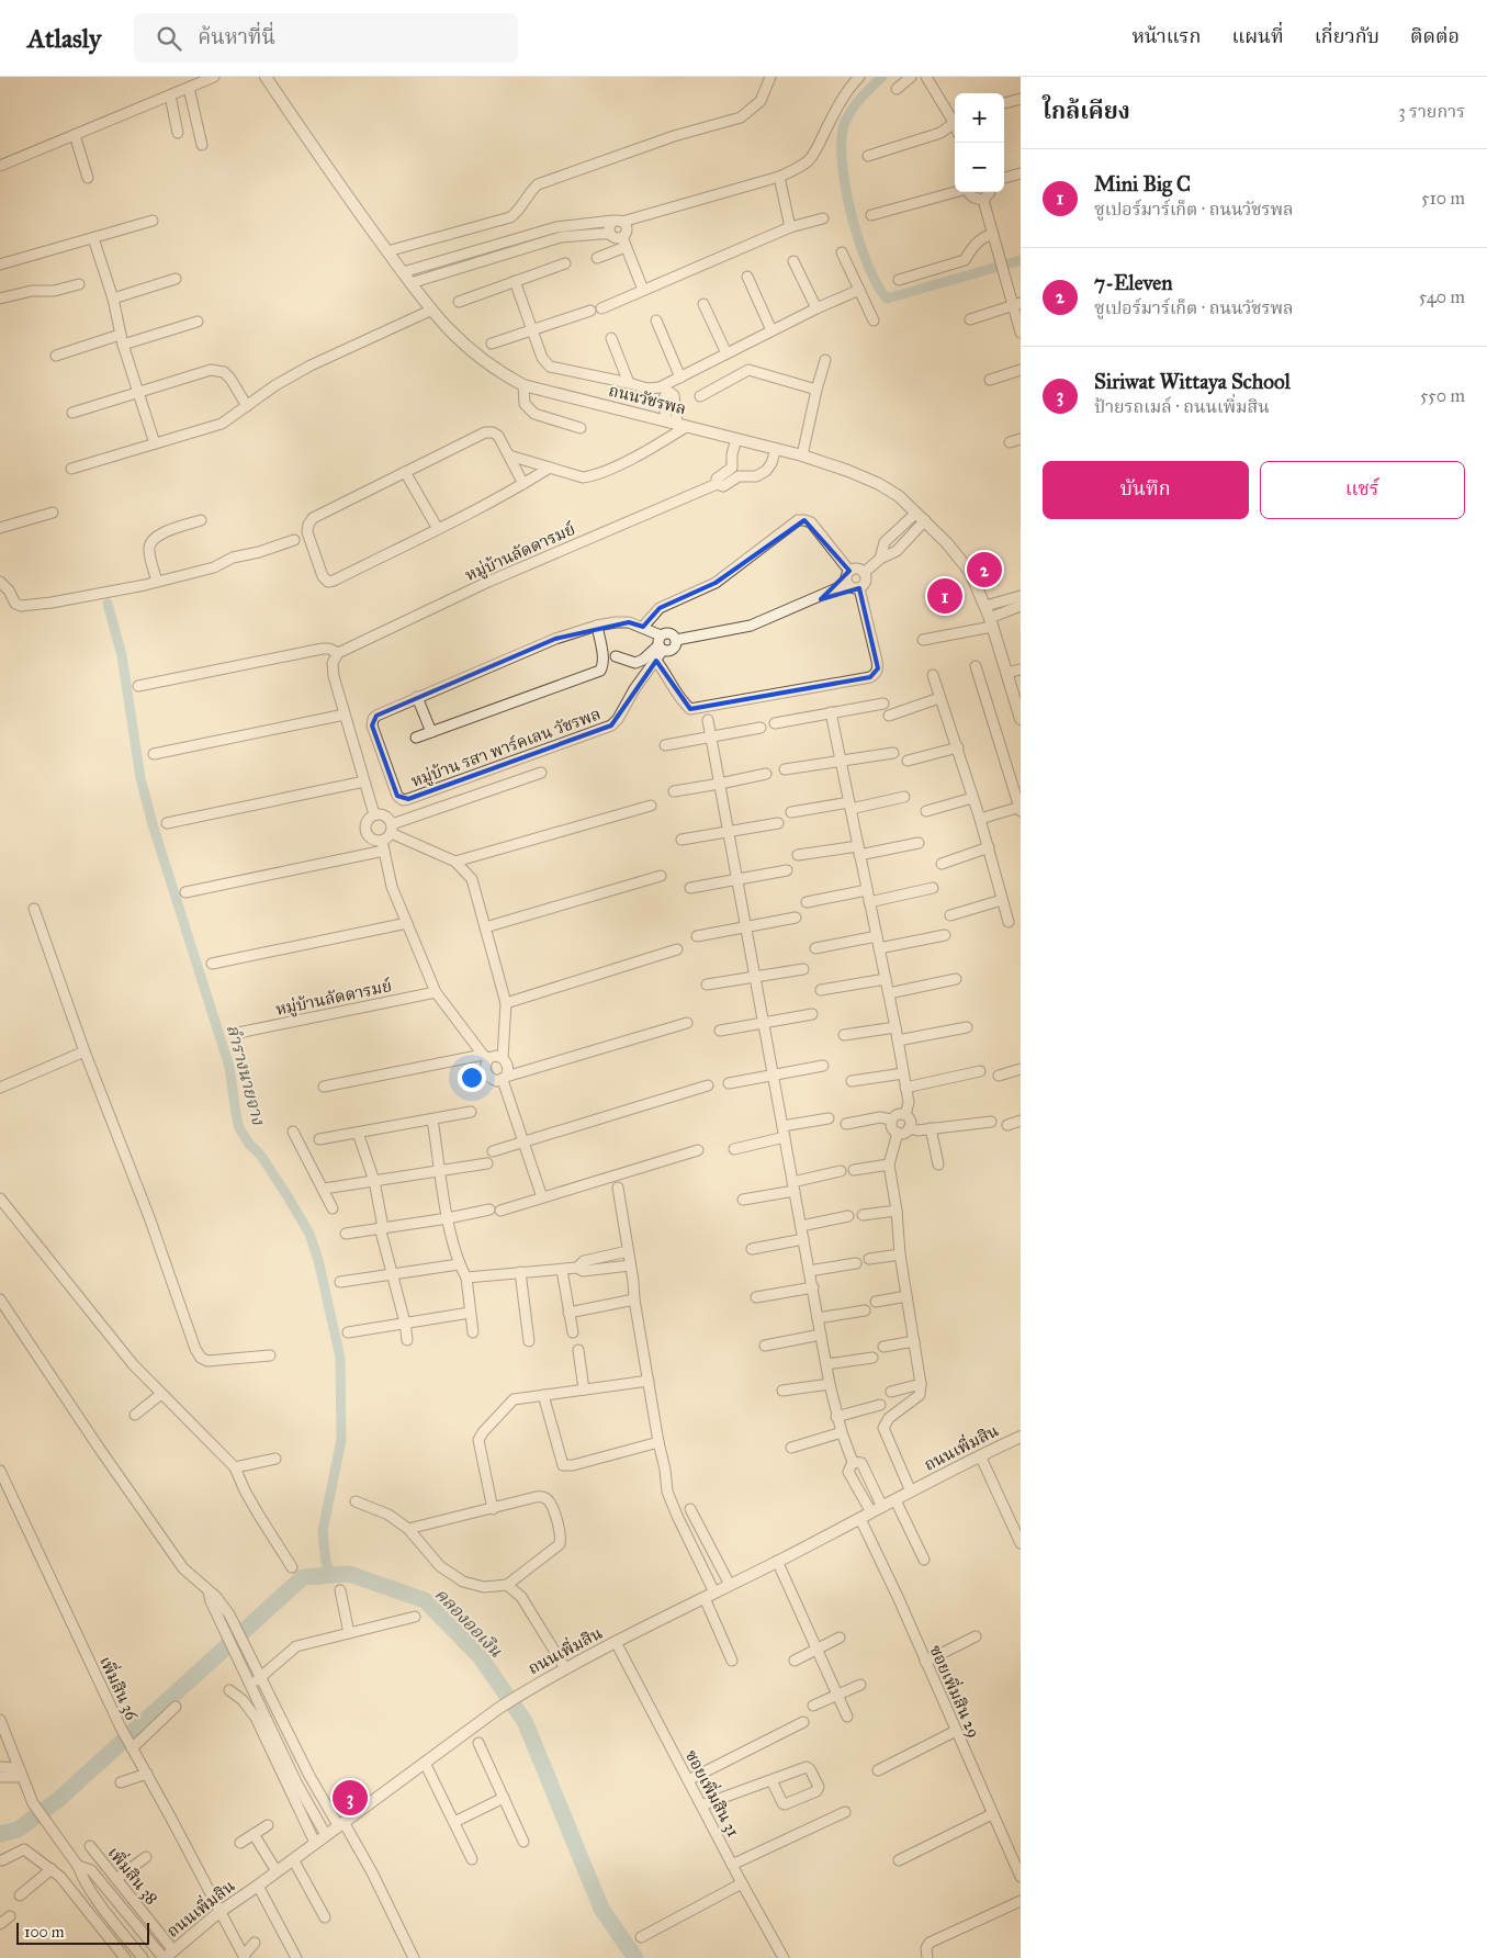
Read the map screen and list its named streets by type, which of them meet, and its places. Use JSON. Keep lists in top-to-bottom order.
{
  "streets": {
    "street": [
      "ถนนวัชรพล",
      "หมู่บ้านลัดดารมย์",
      "หมู่บ้าน รสา พาร์คเลน วัชรพล",
      "ถนนเพิ่มสิน",
      "เพิ่มสิน 36",
      "ซอยเพิ่มสิน 29",
      "ซอยเพิ่มสิน 31",
      "เพิ่มสิน 38"
    ]
  },
  "crossings": [
    ["ถนนวัชรพล", "หมู่บ้านลัดดารมย์"],
    ["ถนนเพิ่มสิน", "เพิ่มสิน 36"],
    ["ถนนเพิ่มสิน", "ซอยเพิ่มสิน 29"],
    ["ถนนเพิ่มสิน", "ซอยเพิ่มสิน 31"],
    ["ถนนเพิ่มสิน", "เพิ่มสิน 38"]
  ],
  "water": ["ลำรางนายจาง", "คลองออเงิน"],
  "scale_bar": "100 m",
  "page": {
    "header": "Atlasly",
    "search": "ค้นหาที่นี่",
    "nav": [
      "หน้าแรก",
      "แผนที่",
      "เกี่ยวกับ",
      "ติดต่อ"
    ],
    "heading": ["ใกล้เคียง", "3 รายการ"],
    "map_buttons": ["+", "−"],
    "list": [
      {
        "mark": "1",
        "name": "Mini Big C",
        "note": "ซูเปอร์มาร์เก็ต · ถนนวัชรพล",
        "value": "510 m"
      },
      {
        "mark": "2",
        "name": "7-Eleven",
        "note": "ซูเปอร์มาร์เก็ต · ถนนวัชรพล",
        "value": "540 m"
      },
      {
        "mark": "3",
        "name": "Siriwat Wittaya School",
        "note": "ป้ายรถเมล์ · ถนนเพิ่มสิน",
        "value": "550 m"
      }
    ],
    "buttons": ["บันทึก", "แชร์"],
    "pins": ["2", "1", "3"],
    "scale": "100 m"
  }
}
